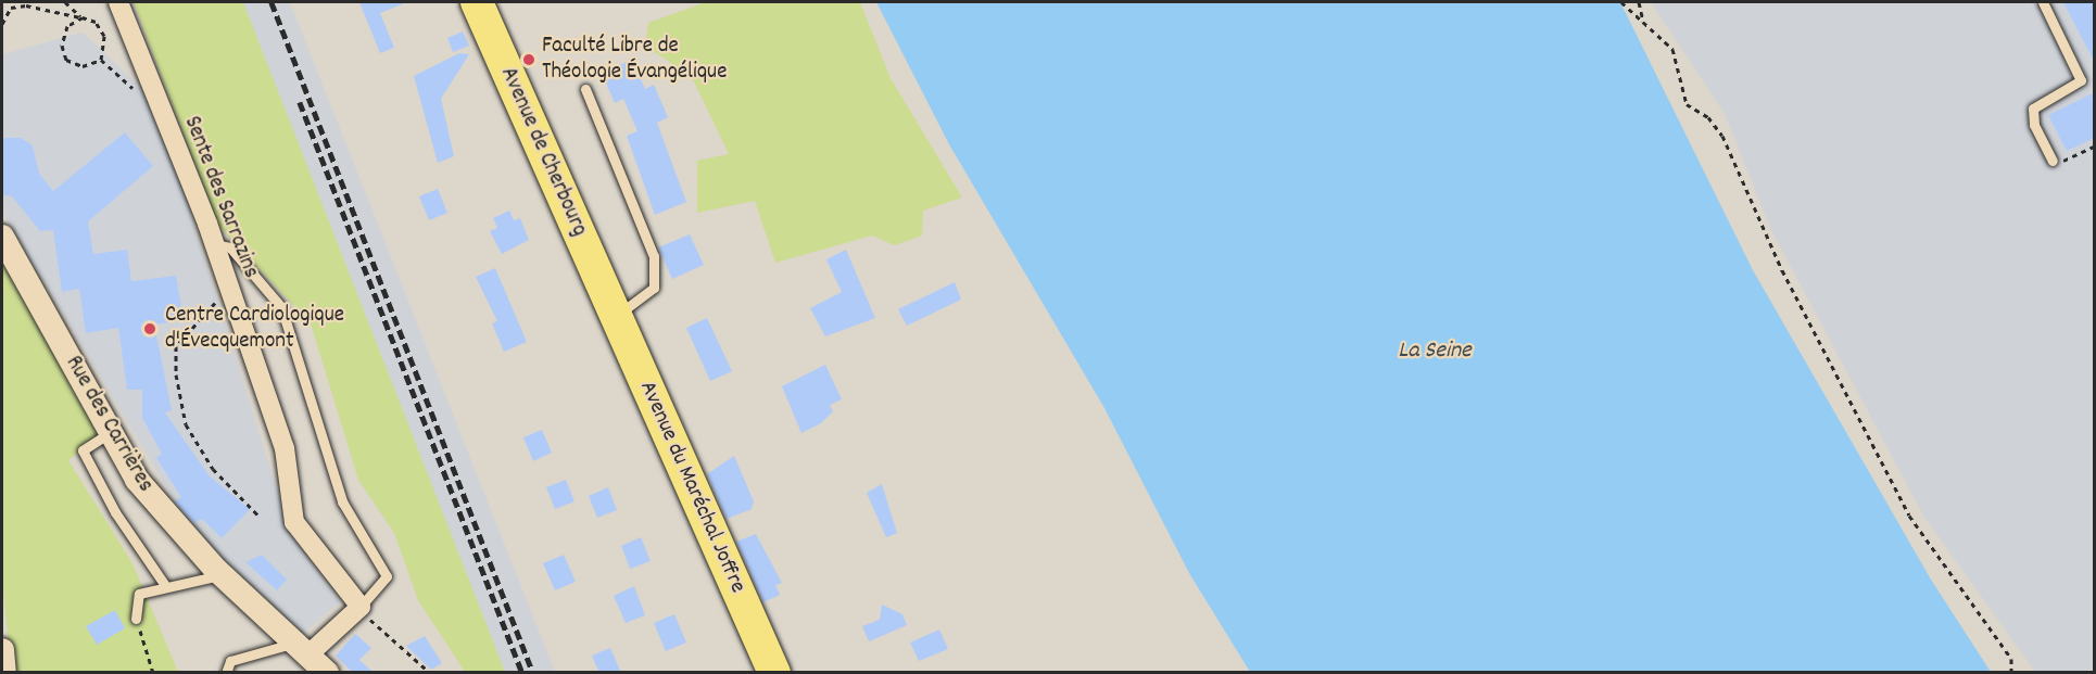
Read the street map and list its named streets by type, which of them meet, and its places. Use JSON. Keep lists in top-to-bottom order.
{
  "streets": {
    "main road": ["Avenue de Cherbourg", "Avenue du Maréchal Joffre"],
    "street": ["Sente des Sarrazins", "Rue des Carrières"]
  },
  "crossings": [
    ["Avenue de Cherbourg", "Avenue du Maréchal Joffre"]
  ],
  "water": ["La Seine"],
  "places": ["Faculté Libre de Théologie Évangélique", "Centre Cardiologique d'Évecquemont"]
}
